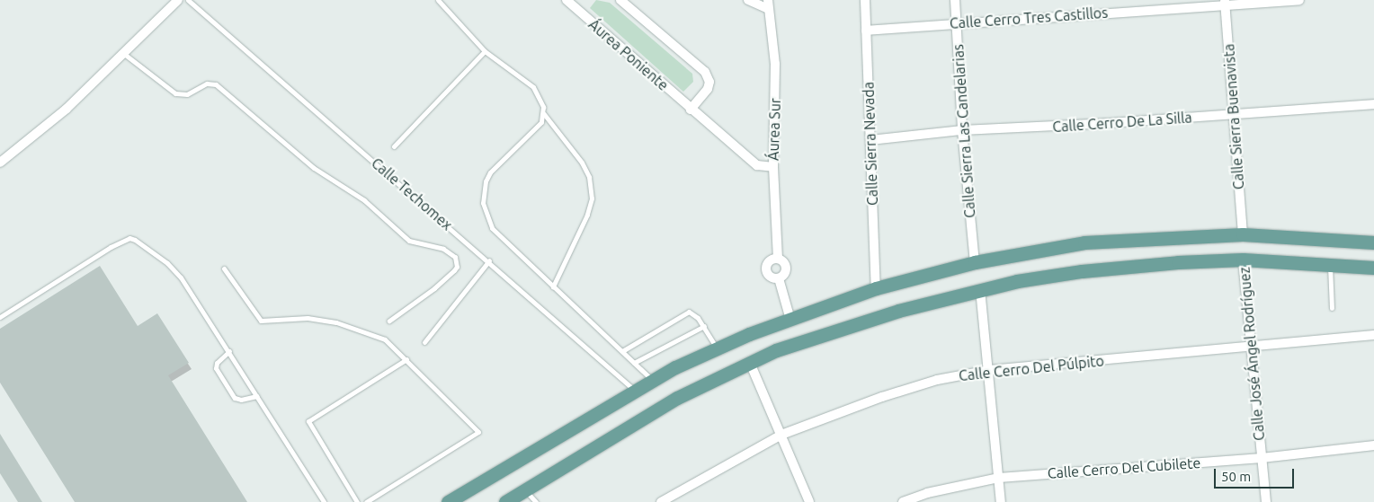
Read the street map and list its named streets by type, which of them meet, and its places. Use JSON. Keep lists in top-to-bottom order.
{
  "streets": {
    "street": [
      "Calle Cerro Tres Castillos",
      "Áurea Poniente",
      "Calle Sierra Buenavista",
      "Calle Cerro De La Silla",
      "Áurea Sur",
      "Calle Sierra Las Candelarias",
      "Calle Sierra Nevada",
      "Calle José Ángel Rodríguez",
      "Calle Cerro Del Púlpito",
      "Calle Cerro Del Cubilete"
    ],
    "lane": ["Calle Techomex"]
  },
  "crossings": [
    ["Calle Cerro Tres Castillos", "Calle Sierra Buenavista"],
    ["Calle Cerro Tres Castillos", "Calle Sierra Las Candelarias"],
    ["Calle Cerro Tres Castillos", "Calle Sierra Nevada"],
    ["Áurea Poniente", "Áurea Sur"],
    ["Calle Sierra Buenavista", "Calle Cerro De La Silla"],
    ["Calle Cerro De La Silla", "Calle Sierra Las Candelarias"],
    ["Calle Cerro De La Silla", "Calle Sierra Nevada"],
    ["Calle José Ángel Rodríguez", "Calle Cerro Del Púlpito"],
    ["Calle José Ángel Rodríguez", "Calle Cerro Del Cubilete"]
  ],
  "scale_bar": "50 m"
}
